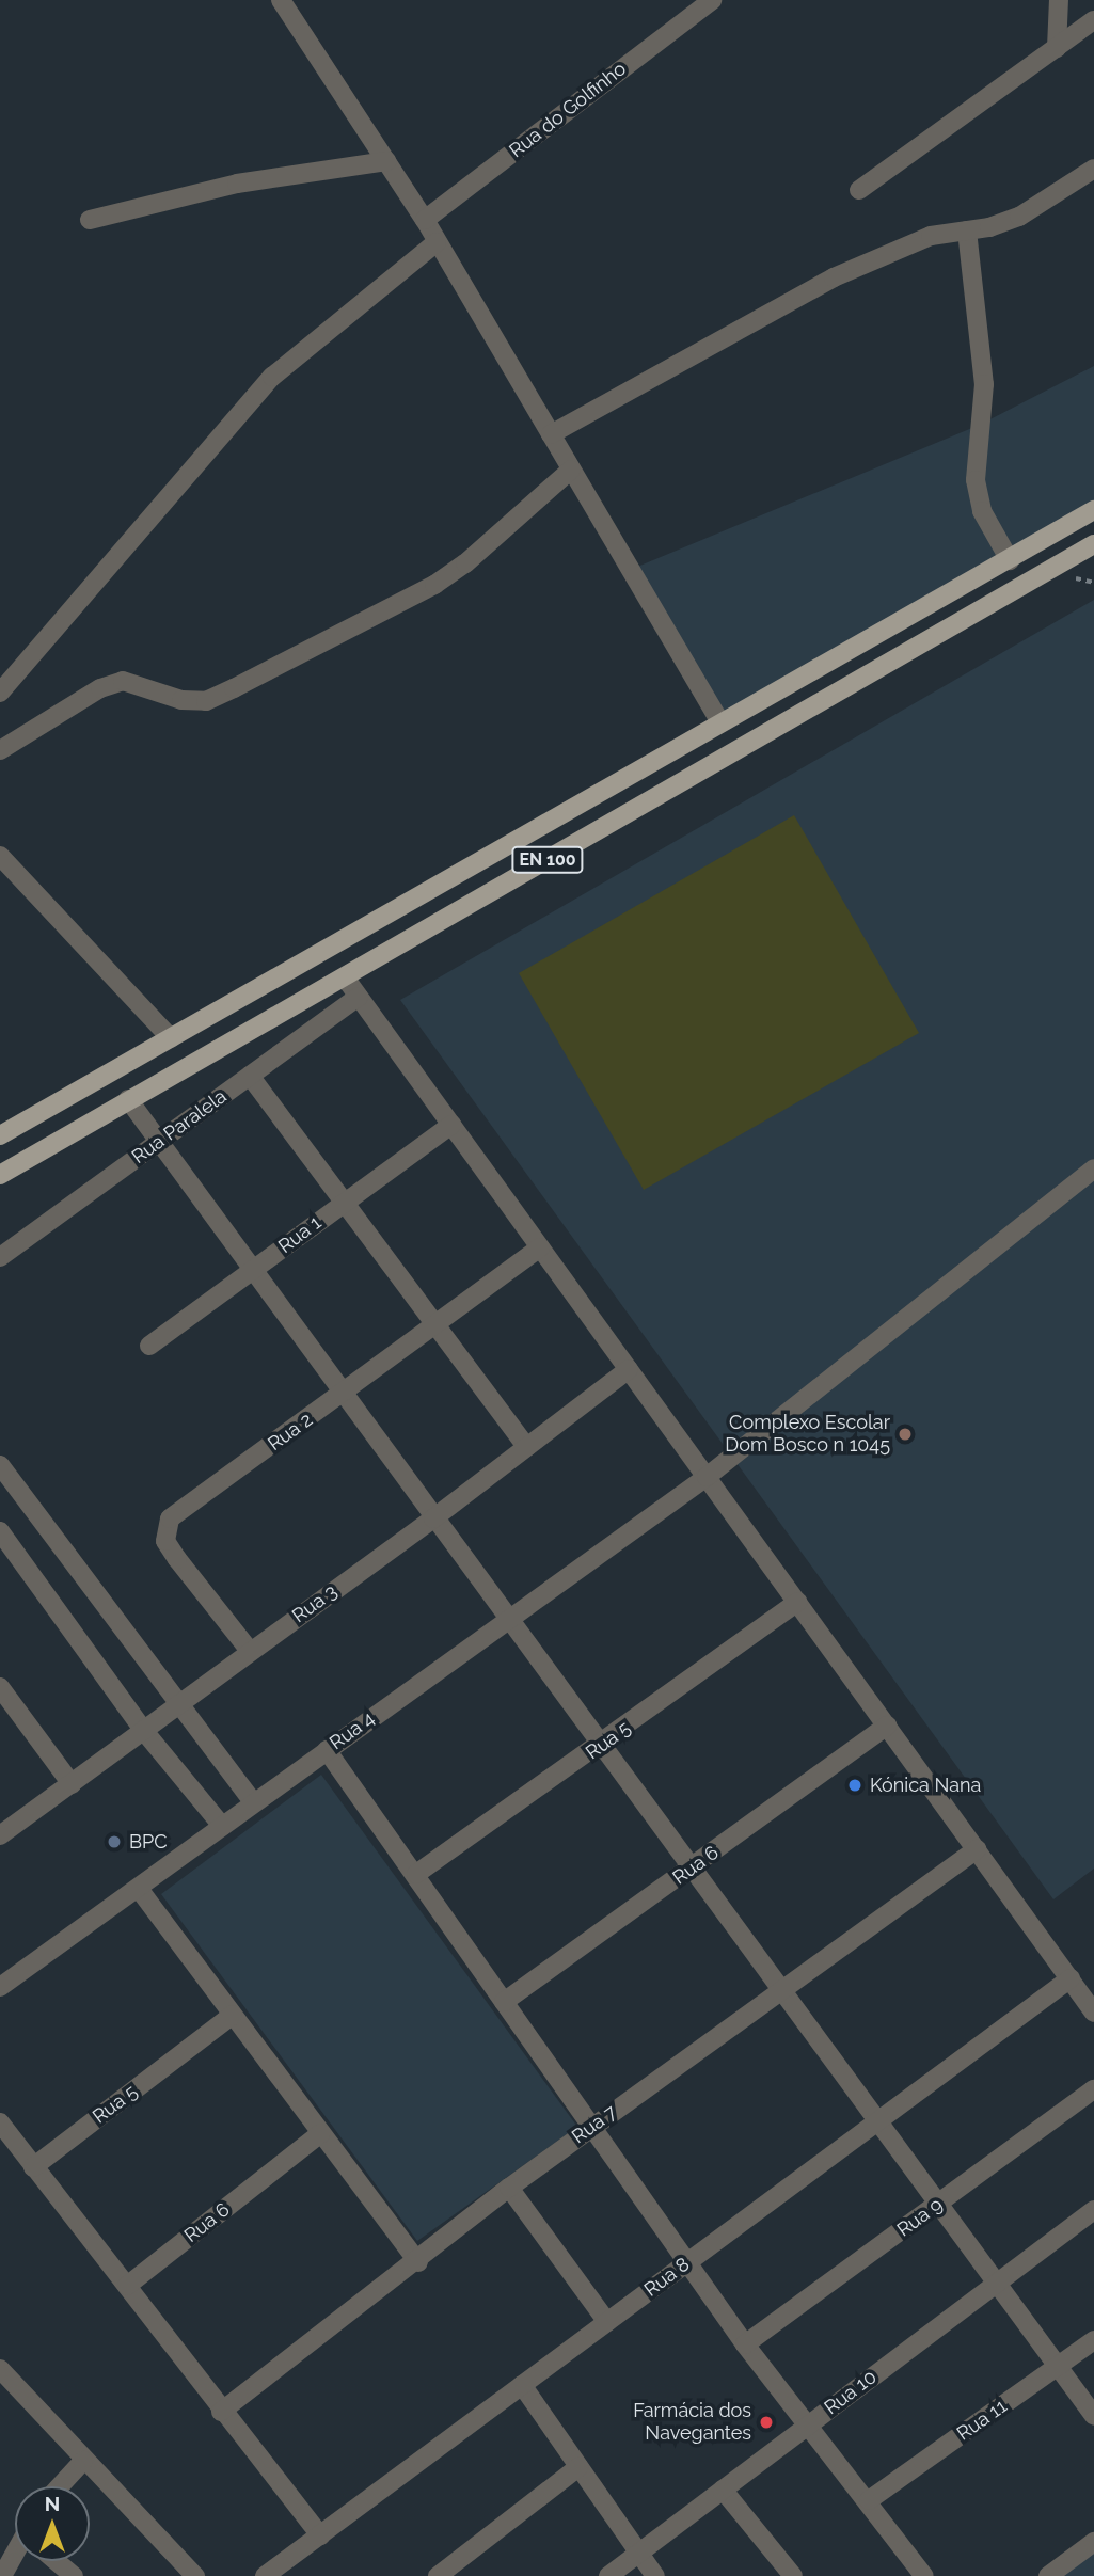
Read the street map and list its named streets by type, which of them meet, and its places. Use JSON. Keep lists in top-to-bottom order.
{
  "streets": {
    "main road": ["EN 100"],
    "street": [
      "Rua do Golfinho",
      "Rua Paralela",
      "Rua 1",
      "Rua 2",
      "Rua 3",
      "Rua 4",
      "Rua 5",
      "Rua 6",
      "Rua 7",
      "Rua 9",
      "Rua 8",
      "Rua 10",
      "Rua 11"
    ]
  },
  "crossings": [
    ["Rua 2", "Rua 3"]
  ],
  "places": [
    "Complexo Escolar Dom Bosco n 1045",
    "Kónica Nana",
    "BPC",
    "Farmácia dos Navegantes"
  ],
  "north": "top"
}
